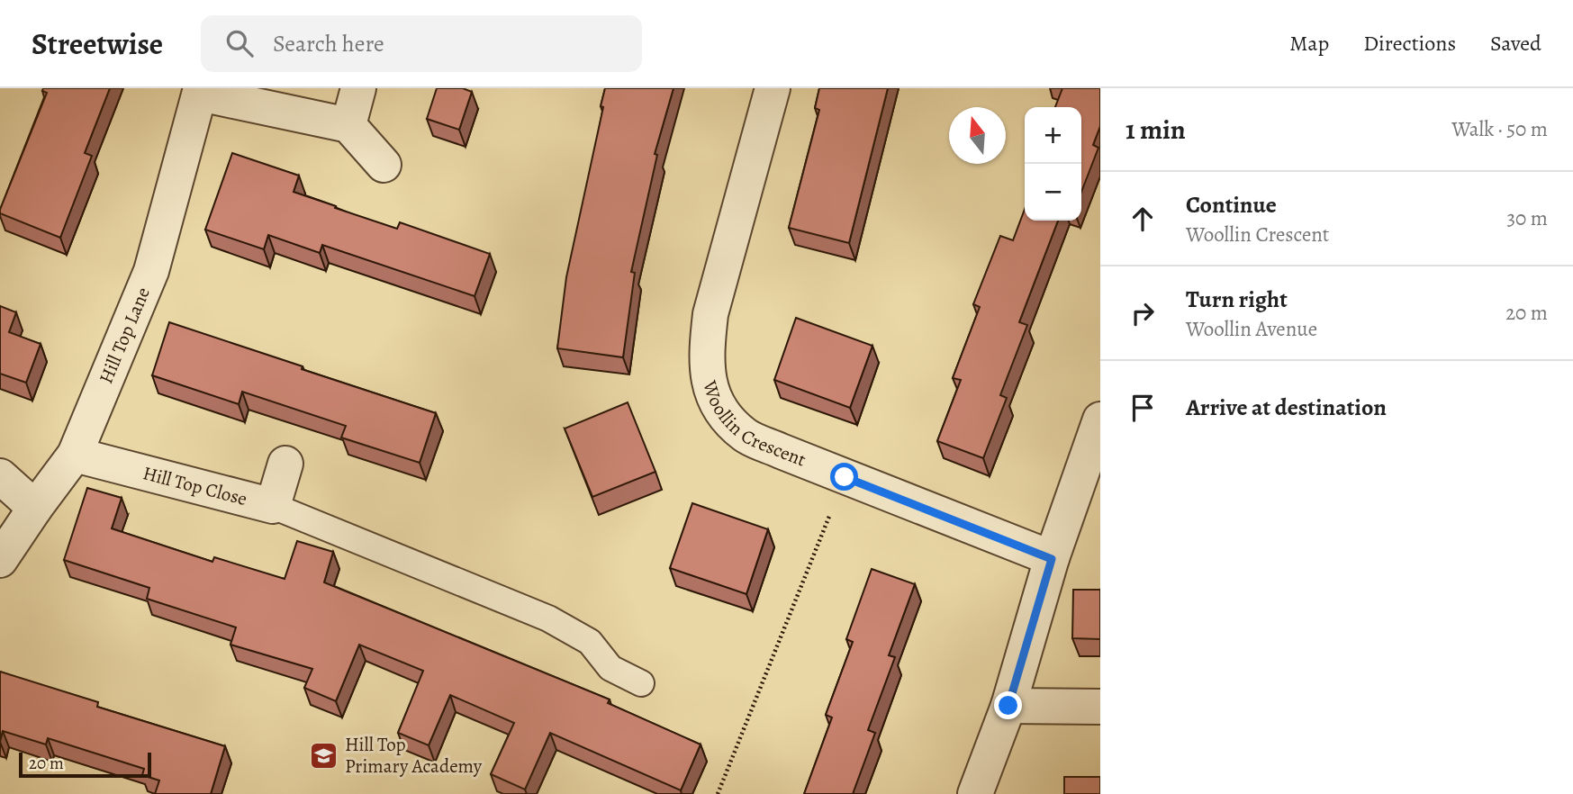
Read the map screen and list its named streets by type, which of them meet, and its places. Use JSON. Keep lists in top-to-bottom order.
{
  "streets": {
    "street": ["Hill Top Lane", "Woollin Crescent", "Hill Top Close"]
  },
  "crossings": [
    ["Hill Top Lane", "Hill Top Close"]
  ],
  "places": {
    "school or university": ["Hill Top Primary Academy"]
  },
  "scale_bar": "20 m",
  "north": "top",
  "page": {
    "header": "Streetwise",
    "search": "Search here",
    "nav": ["Map", "Directions", "Saved"],
    "heading": ["1 min", "Walk · 50 m"],
    "map_buttons": ["+", "−"],
    "list": [
      ["Continue", "Woollin Crescent", "30 m"],
      ["Turn right", "Woollin Avenue", "20 m"],
      "Arrive at destination"
    ],
    "scale": "20 m"
  }
}
